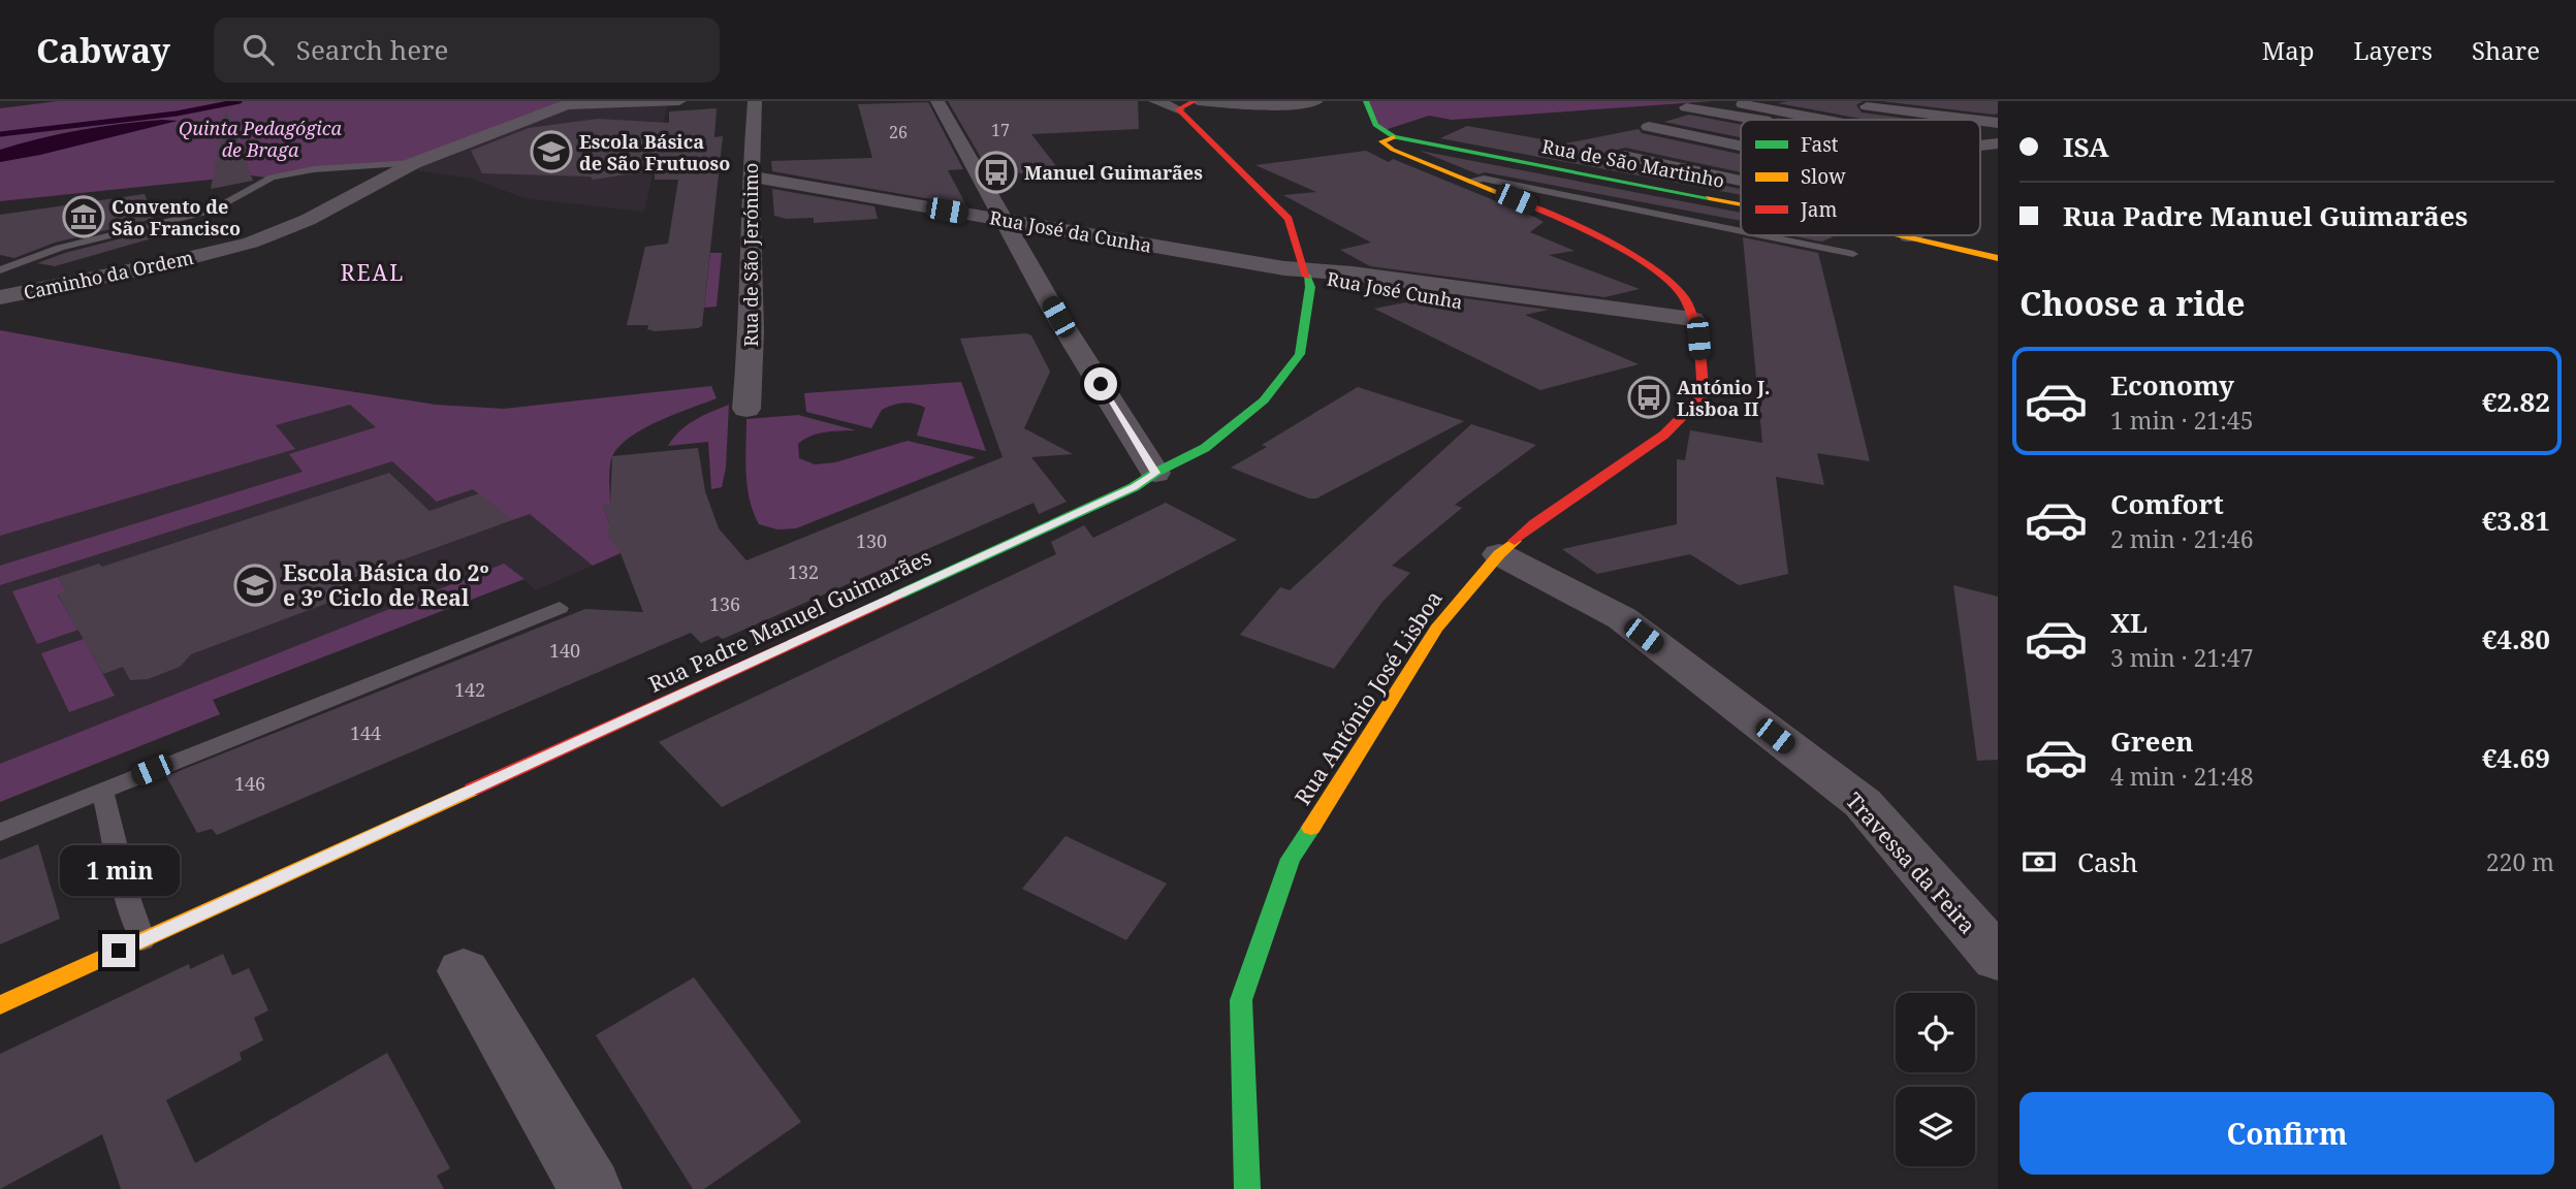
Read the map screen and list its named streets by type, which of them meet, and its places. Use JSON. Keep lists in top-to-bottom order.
{
  "streets": {
    "street": [
      "Rua de São Martinho",
      "Rua José da Cunha",
      "Rua de São Jerónimo",
      "Caminho da Ordem",
      "Rua José Cunha",
      "Rua Padre Manuel Guimarães",
      "Rua António José Lisboa",
      "Travessa da Feira"
    ]
  },
  "crossings": [
    ["Rua de São Martinho", "Rua António José Lisboa"],
    ["Rua José da Cunha", "Rua de São Jerónimo"],
    ["Rua José da Cunha", "Rua José Cunha"],
    ["Rua José da Cunha", "Rua Padre Manuel Guimarães"],
    ["Rua José Cunha", "Rua Padre Manuel Guimarães"],
    ["Rua José Cunha", "Rua António José Lisboa"],
    ["Rua António José Lisboa", "Travessa da Feira"]
  ],
  "districts": ["REAL"],
  "parks": ["Quinta Pedagógica de Braga"],
  "places": {
    "school or university": ["Escola Básica de São Frutuoso", "Escola Básica do 2º e 3º Ciclo de Real"],
    "bus stop": ["Manuel Guimarães", "António J. Lisboa II"],
    "museum": ["Convento de São Francisco"]
  },
  "house_numbers": [
    "17",
    "26",
    "130",
    "132",
    "136",
    "140",
    "142",
    "144",
    "146"
  ],
  "legend": ["Fast", "Slow", "Jam"],
  "page": {
    "header": "Cabway",
    "search": "Search here",
    "nav": ["Map", "Layers", "Share"],
    "banner": ["ISA", "Rua Padre Manuel Guimarães"],
    "heading": "Choose a ride",
    "list": [
      {
        "name": "Economy",
        "note": "1 min · 21:45",
        "value": "€2.82"
      },
      {
        "name": "Comfort",
        "note": "2 min · 21:46",
        "value": "€3.81"
      },
      {
        "name": "XL",
        "note": "3 min · 21:47",
        "value": "€4.80"
      },
      {
        "name": "Green",
        "note": "4 min · 21:48",
        "value": "€4.69"
      }
    ],
    "pay": ["Cash", "220 m"],
    "bubble": "1 min",
    "buttons": "Confirm"
  }
}
